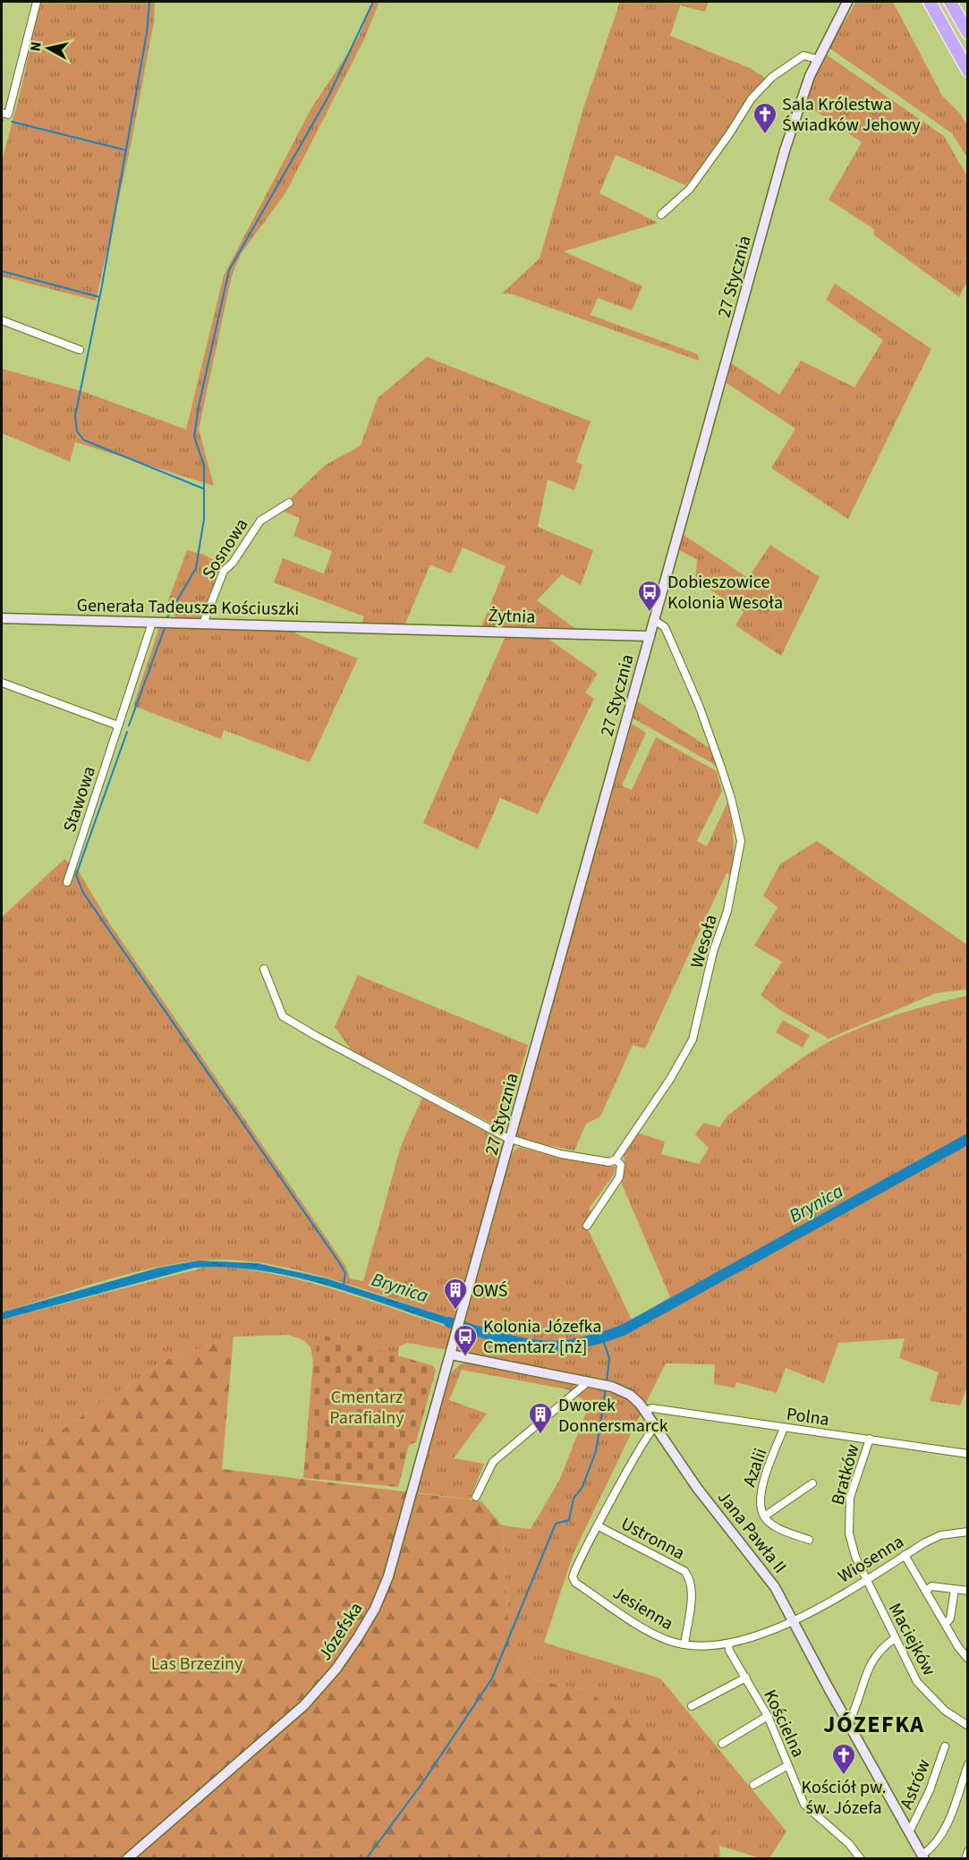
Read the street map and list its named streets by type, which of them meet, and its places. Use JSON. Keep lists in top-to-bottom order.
{
  "streets": {
    "street": [
      "27 Stycznia",
      "Sosnowa",
      "Generała Tadeusza Kościuszki",
      "Żytnia",
      "Stawowa",
      "Wesoła",
      "Polna",
      "Azalii",
      "Bratków",
      "Jana Pawła II",
      "Ustronna",
      "Wiosenna",
      "Jesienna",
      "Józefska",
      "Maciejków",
      "Kościelna",
      "Astrów"
    ]
  },
  "crossings": [
    ["27 Stycznia", "Żytnia"],
    ["27 Stycznia", "Wesoła"],
    ["27 Stycznia", "Józefska"],
    ["Sosnowa", "Generała Tadeusza Kościuszki"],
    ["Generała Tadeusza Kościuszki", "Żytnia"],
    ["Generała Tadeusza Kościuszki", "Stawowa"],
    ["Polna", "Azalii"],
    ["Polna", "Bratków"],
    ["Polna", "Jana Pawła II"],
    ["Bratków", "Wiosenna"],
    ["Bratków", "Maciejków"],
    ["Jana Pawła II", "Wiosenna"],
    ["Jana Pawła II", "Jesienna"],
    ["Jana Pawła II", "Józefska"],
    ["Jana Pawła II", "Astrów"],
    ["Ustronna", "Jesienna"],
    ["Wiosenna", "Jesienna"],
    ["Wiosenna", "Maciejków"],
    ["Jesienna", "Kościelna"]
  ],
  "districts": ["JÓZEFKA"],
  "water": ["Brynica"],
  "parks": ["Cmentarz Parafialny", "Las Brzeziny"],
  "places": {
    "church": ["Sala Królestwa Świadków Jehowy", "Kościół pw. św. Józefa"],
    "bus stop": ["Dobieszowice Kolonia Wesoła", "Kolonia Józefka Cmentarz [nż]"],
    "building": ["OWŚ", "Dworek Donnersmarck"]
  },
  "north": "left"
}
